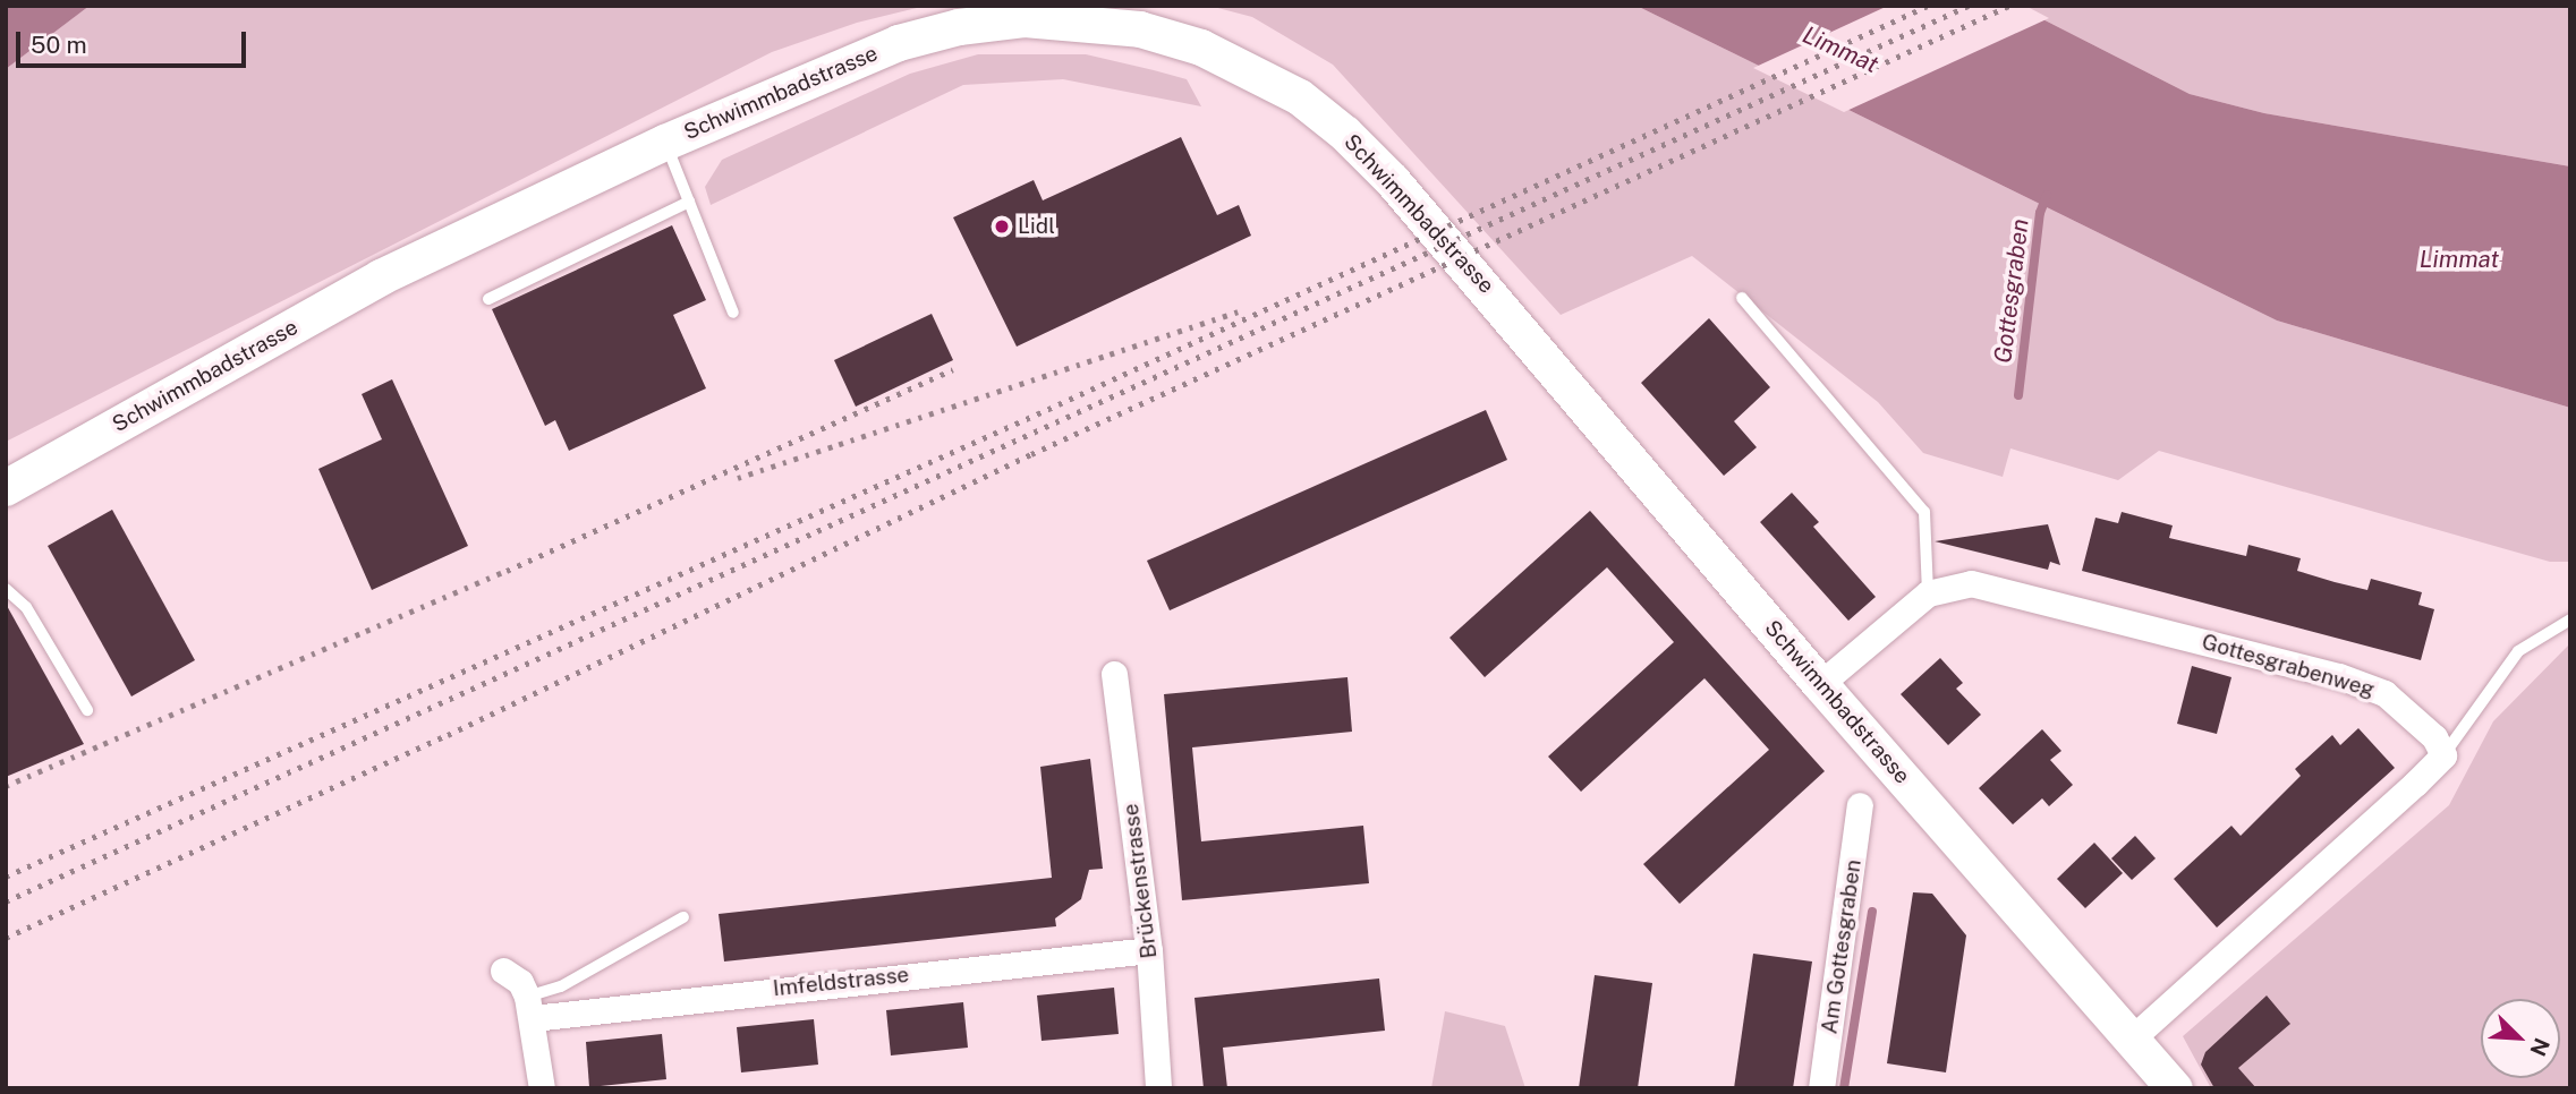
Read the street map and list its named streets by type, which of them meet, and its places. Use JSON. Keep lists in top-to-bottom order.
{
  "streets": {
    "main road": ["Schwimmbadstrasse"],
    "street": [
      "Gottesgrabenweg",
      "Brückenstrasse",
      "Am Gottesgraben",
      "Imfeldstrasse"
    ]
  },
  "crossings": [
    ["Schwimmbadstrasse", "Gottesgrabenweg"],
    ["Brückenstrasse", "Imfeldstrasse"]
  ],
  "water": ["Limmat", "Gottesgraben"],
  "places": ["Lidl"],
  "scale_bar": "50 m",
  "north": "bottom right"
}
